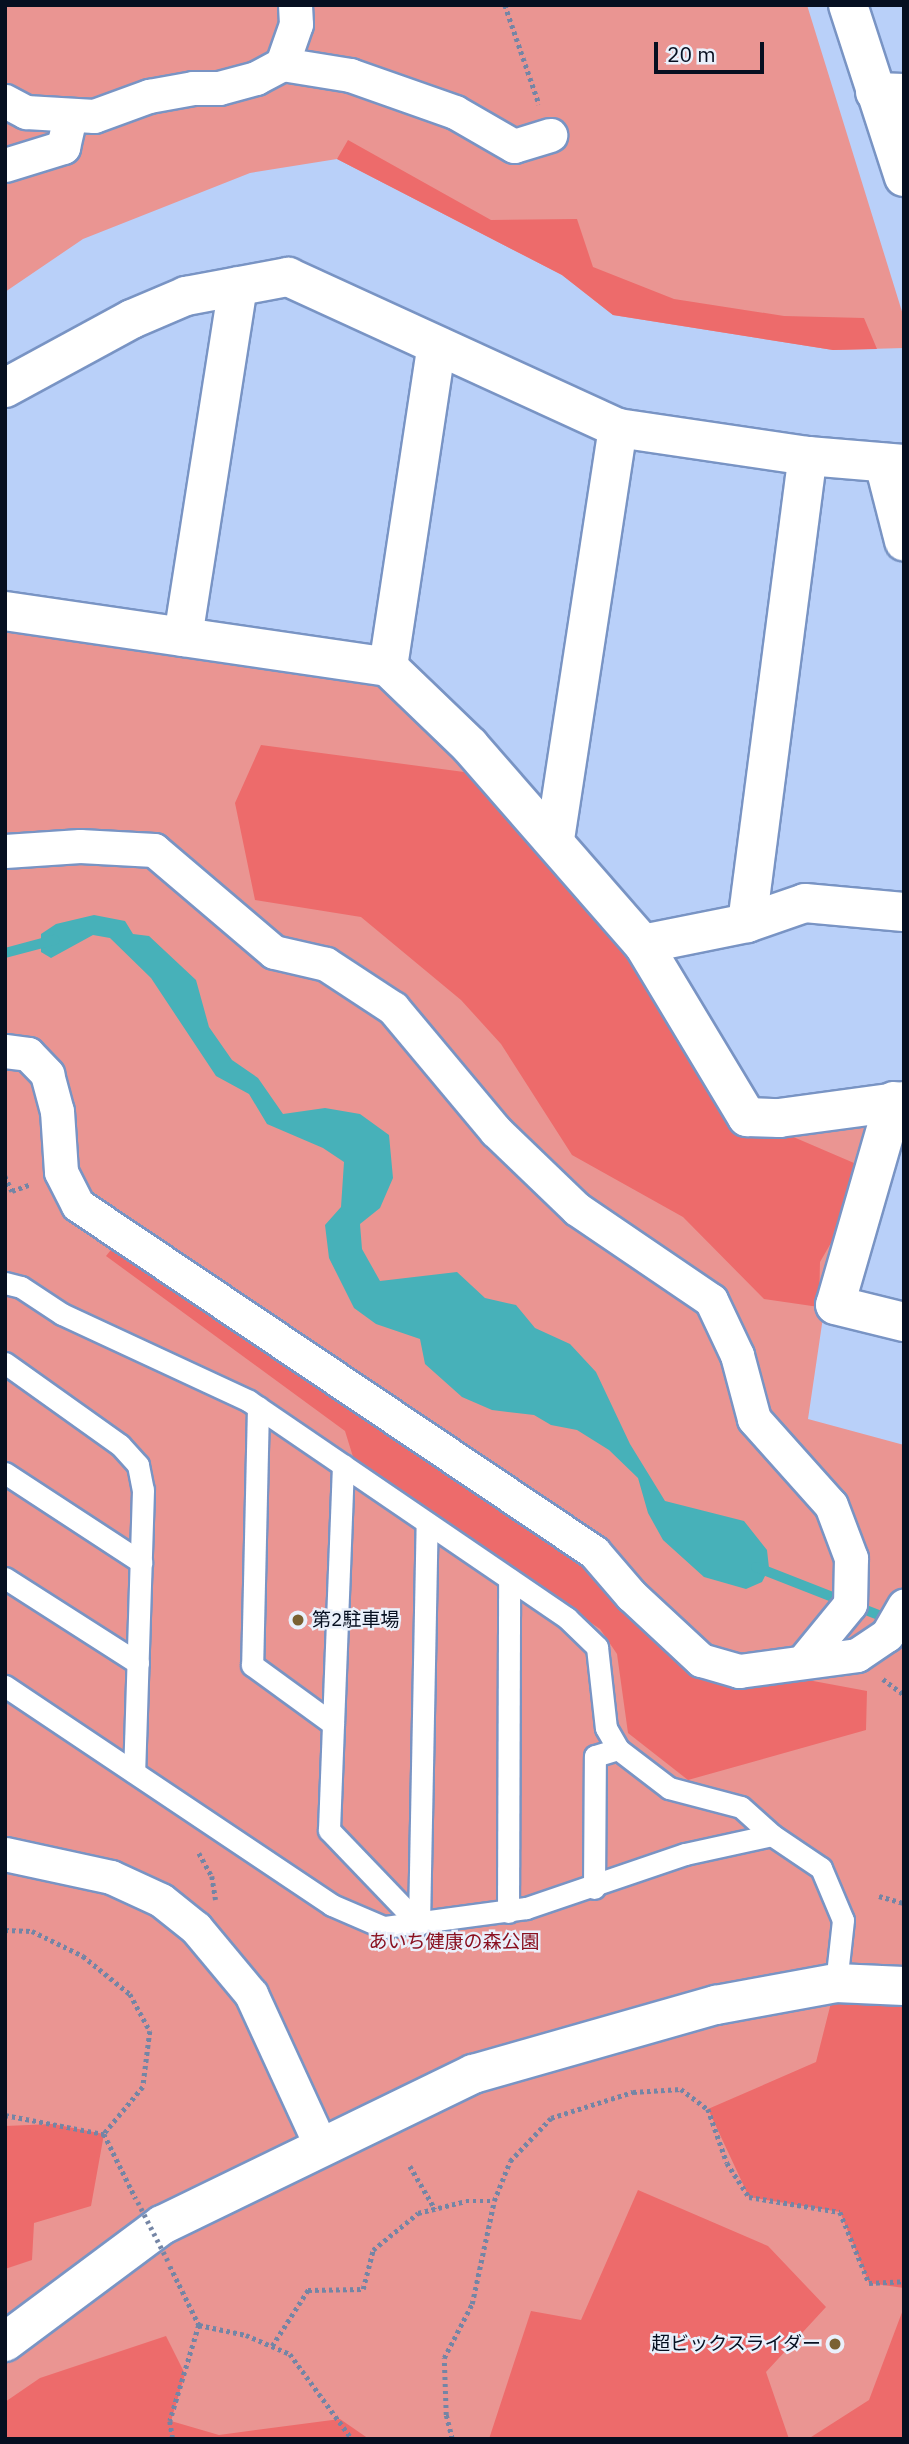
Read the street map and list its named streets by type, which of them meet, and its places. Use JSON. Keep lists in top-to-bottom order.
{
  "parks": ["あいち健康の森公園"],
  "places": ["第2駐車場", "超ビックスライダー"],
  "scale_bar": "20 m"
}
